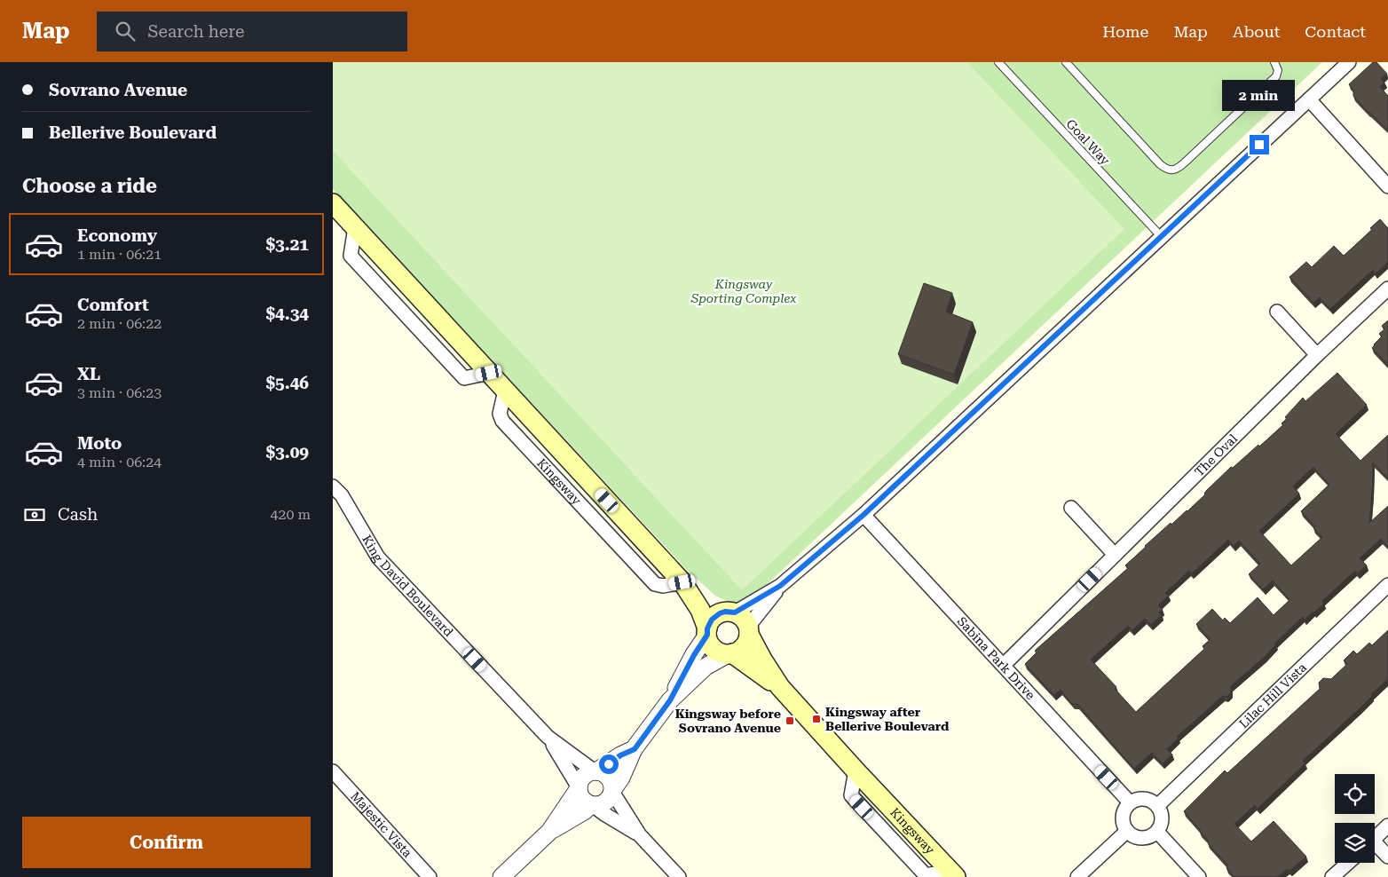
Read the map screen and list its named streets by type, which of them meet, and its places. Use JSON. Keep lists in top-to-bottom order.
{
  "streets": {
    "main road": ["Kingsway"],
    "street": [
      "The Oval",
      "King David Boulevard",
      "Sabina Park Drive",
      "Lilac Hill Vista",
      "Majestic Vista"
    ],
    "lane": ["Goal Way"]
  },
  "crossings": [
    ["The Oval", "Sabina Park Drive"],
    ["Sabina Park Drive", "Lilac Hill Vista"]
  ],
  "parks": ["Kingsway Sporting Complex"],
  "places": {
    "transit": ["Kingsway after Bellerive Boulevard", "Kingsway before Sovrano Avenue"]
  },
  "page": {
    "header": "Map",
    "search": "Search here",
    "nav": [
      "Home",
      "Map",
      "About",
      "Contact"
    ],
    "banner": ["Sovrano Avenue", "Bellerive Boulevard"],
    "bubble": "2 min",
    "heading": "Choose a ride",
    "list": [
      {
        "name": "Economy",
        "note": "1 min · 06:21",
        "value": "$3.21"
      },
      {
        "name": "Comfort",
        "note": "2 min · 06:22",
        "value": "$4.34"
      },
      {
        "name": "XL",
        "note": "3 min · 06:23",
        "value": "$5.46"
      },
      {
        "name": "Moto",
        "note": "4 min · 06:24",
        "value": "$3.09"
      }
    ],
    "pay": ["Cash", "420 m"],
    "buttons": "Confirm"
  }
}
